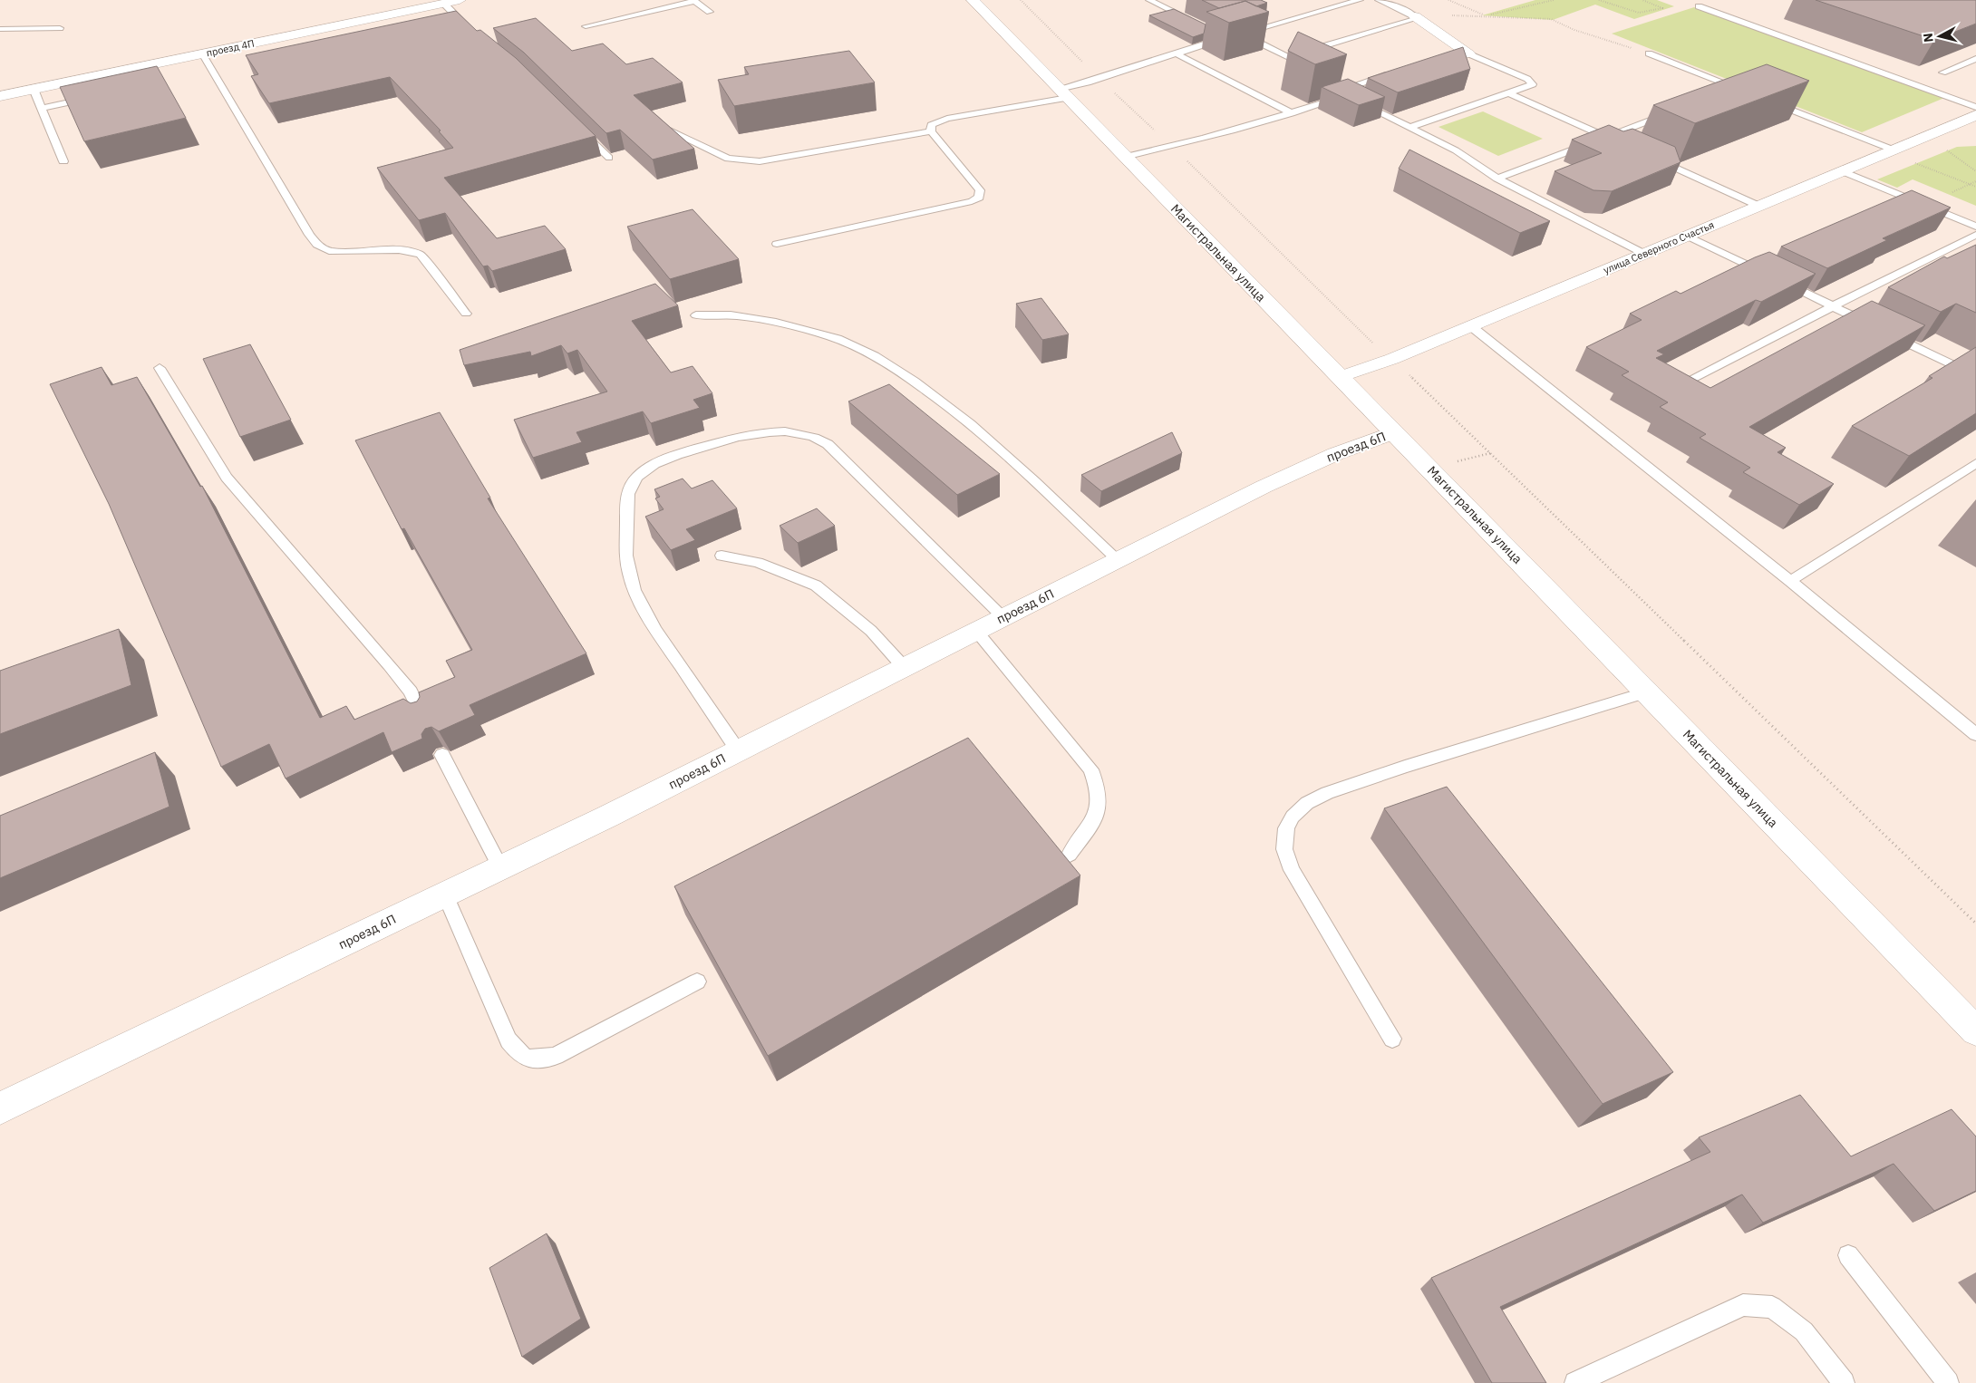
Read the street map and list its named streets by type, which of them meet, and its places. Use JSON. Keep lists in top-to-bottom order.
{
  "streets": {
    "street": [
      "проезд 4П",
      "улица Северного Счастья",
      "Магистральная улица",
      "проезд 6П"
    ]
  },
  "crossings": [
    ["улица Северного Счастья", "Магистральная улица"],
    ["Магистральная улица", "проезд 6П"]
  ],
  "north": "left"
}
